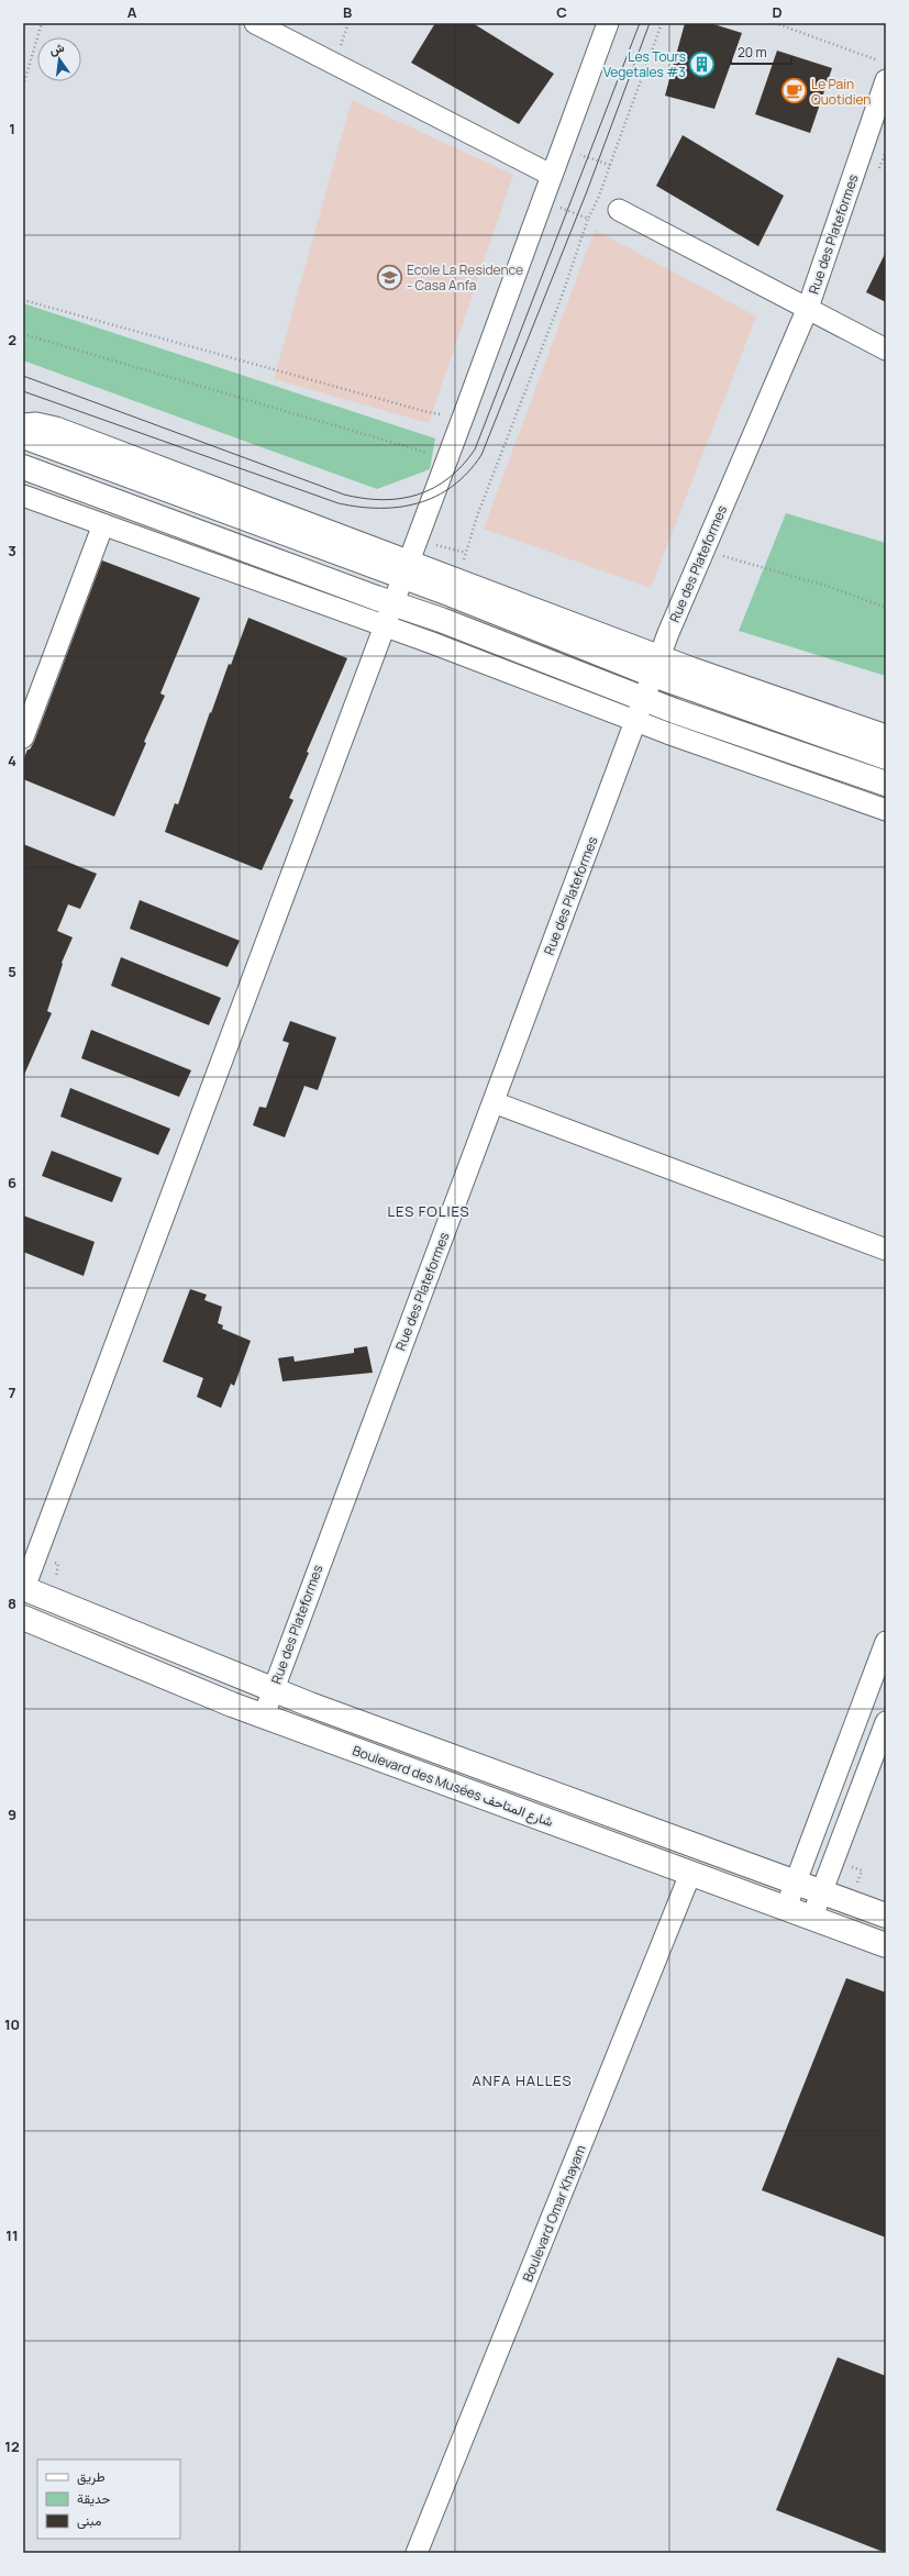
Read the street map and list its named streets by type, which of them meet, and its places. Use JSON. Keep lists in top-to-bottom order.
{
  "streets": {
    "street": ["Rue des Plateformes", "Boulevard des Musées شارع المتاحف", "Boulevard Omar Khayam"]
  },
  "crossings": [
    ["Rue des Plateformes", "Boulevard des Musées شارع المتاحف"],
    ["Boulevard des Musées شارع المتاحف", "Boulevard Omar Khayam"]
  ],
  "districts": ["LES FOLIES", "ANFA HALLES"],
  "places": {
    "building": ["Les Tours Vegetales #3"],
    "cafe": ["Le Pain Quotidien"],
    "school or university": ["Ecole La Residence - Casa Anfa"]
  },
  "legend": ["طريق", "حديقة", "مبنى"],
  "scale_bar": "20 m",
  "north": "top",
  "grid": {
    "columns": [
      "A",
      "B",
      "C",
      "D"
    ],
    "rows": [
      "1",
      "2",
      "3",
      "4",
      "5",
      "6",
      "7",
      "8",
      "9",
      "10",
      "11",
      "12"
    ]
  }
}
